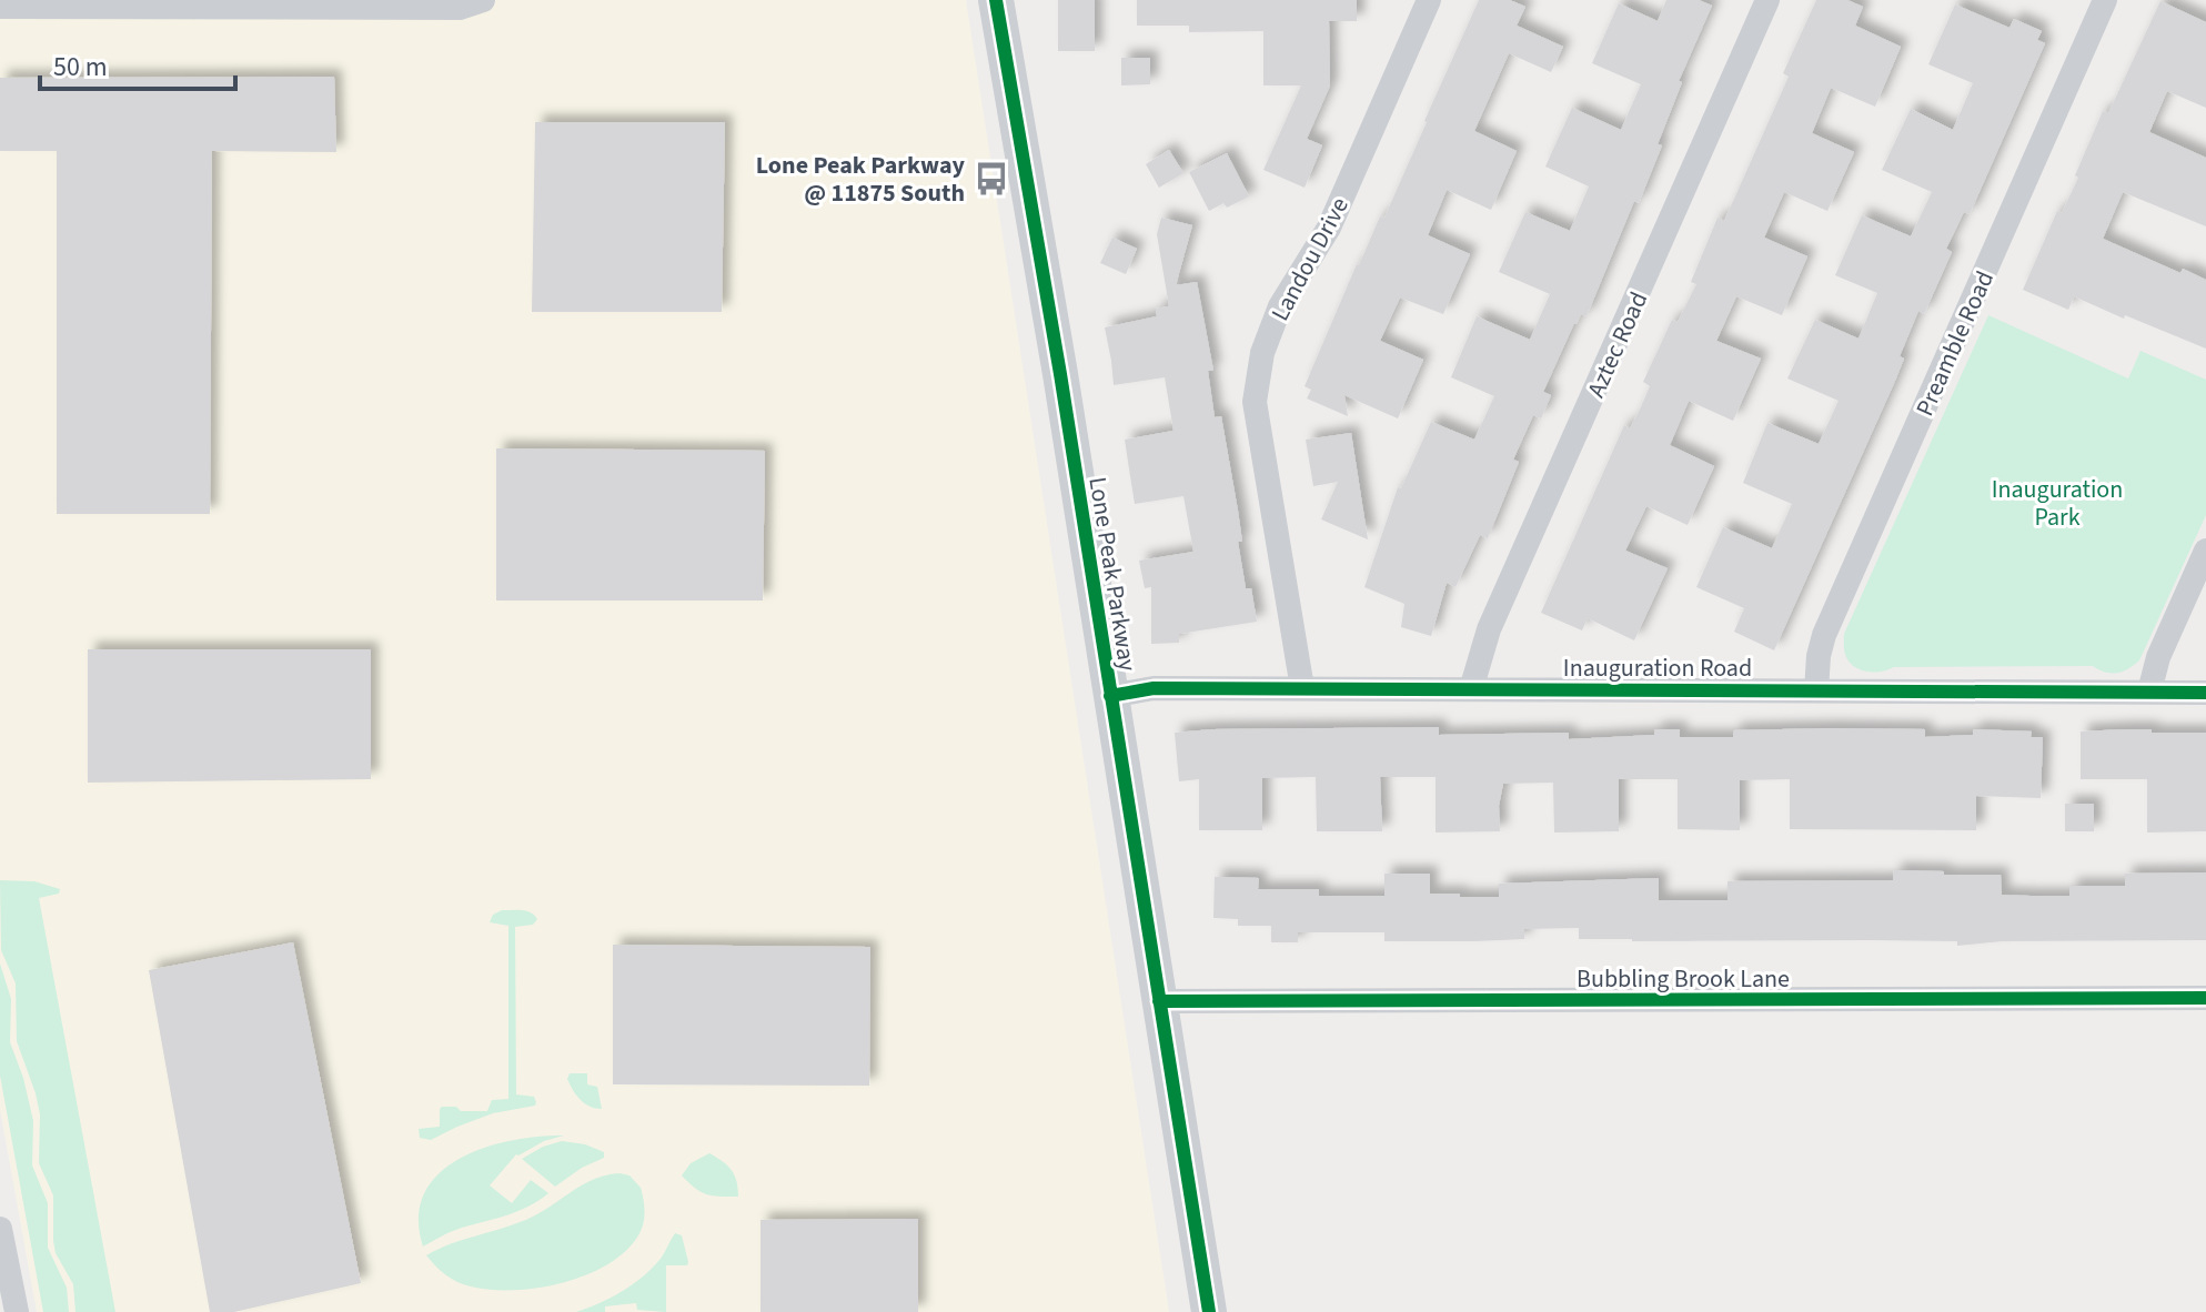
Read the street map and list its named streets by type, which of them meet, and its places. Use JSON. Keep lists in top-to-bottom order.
{
  "streets": {
    "main road": ["Lone Peak Parkway"],
    "street": [
      "Landou Drive",
      "Preamble Road",
      "Aztec Road",
      "Inauguration Road",
      "Bubbling Brook Lane"
    ]
  },
  "crossings": [
    ["Landou Drive", "Inauguration Road"],
    ["Preamble Road", "Inauguration Road"],
    ["Aztec Road", "Inauguration Road"],
    ["Lone Peak Parkway", "Inauguration Road"],
    ["Lone Peak Parkway", "Bubbling Brook Lane"]
  ],
  "parks": ["Inauguration Park"],
  "places": {
    "bus stop": ["Lone Peak Parkway @ 11875 South"]
  },
  "scale_bar": "50 m"
}
